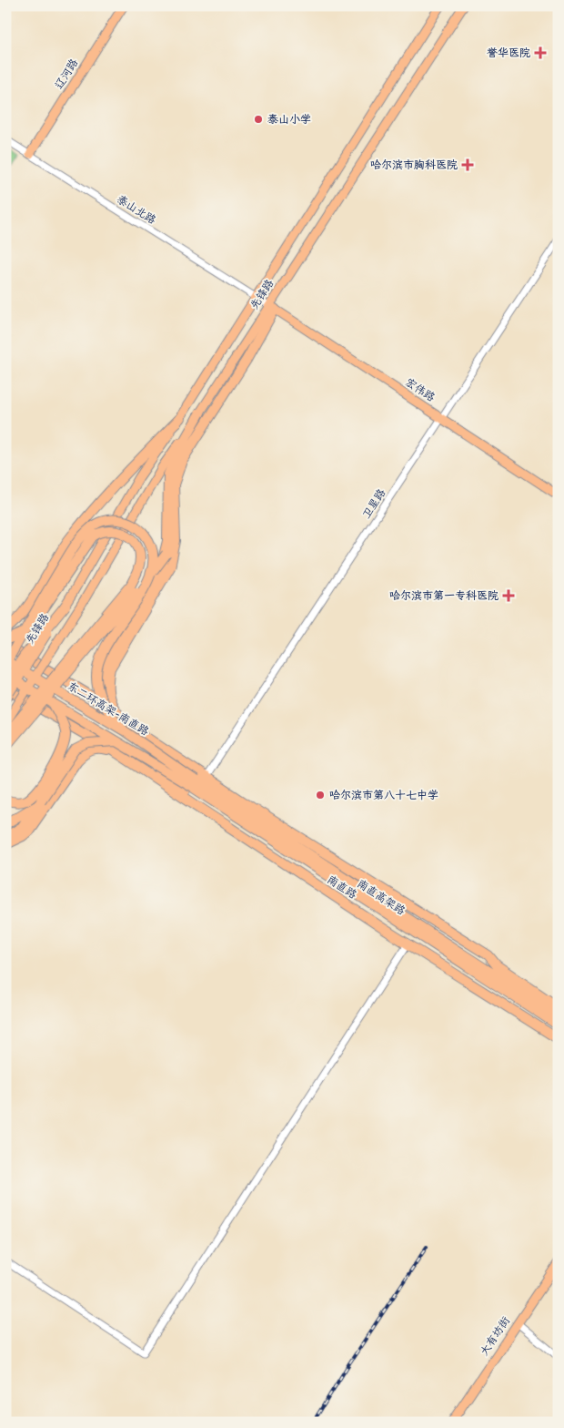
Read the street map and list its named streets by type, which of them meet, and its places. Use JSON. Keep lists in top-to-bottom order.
{
  "streets": {
    "highway": ["东二环高架-南直路", "南直路", "南直高架路"],
    "main road": [
      "辽河路",
      "先锋路",
      "宏伟路",
      "大有坊街"
    ],
    "street": ["泰山北路", "卫星路"]
  },
  "crossings": [
    ["辽河路", "泰山北路"],
    ["泰山北路", "先锋路"],
    ["泰山北路", "宏伟路"],
    ["先锋路", "宏伟路"],
    ["宏伟路", "卫星路"],
    ["卫星路", "南直路"],
    ["东二环高架-南直路", "南直路"],
    ["东二环高架-南直路", "南直高架路"]
  ],
  "places": {
    "health": ["誉华医院", "哈尔滨市胸科医院", "哈尔滨市第一专科医院"],
    "other": ["泰山小学", "哈尔滨市第八十七中学"]
  }
}
